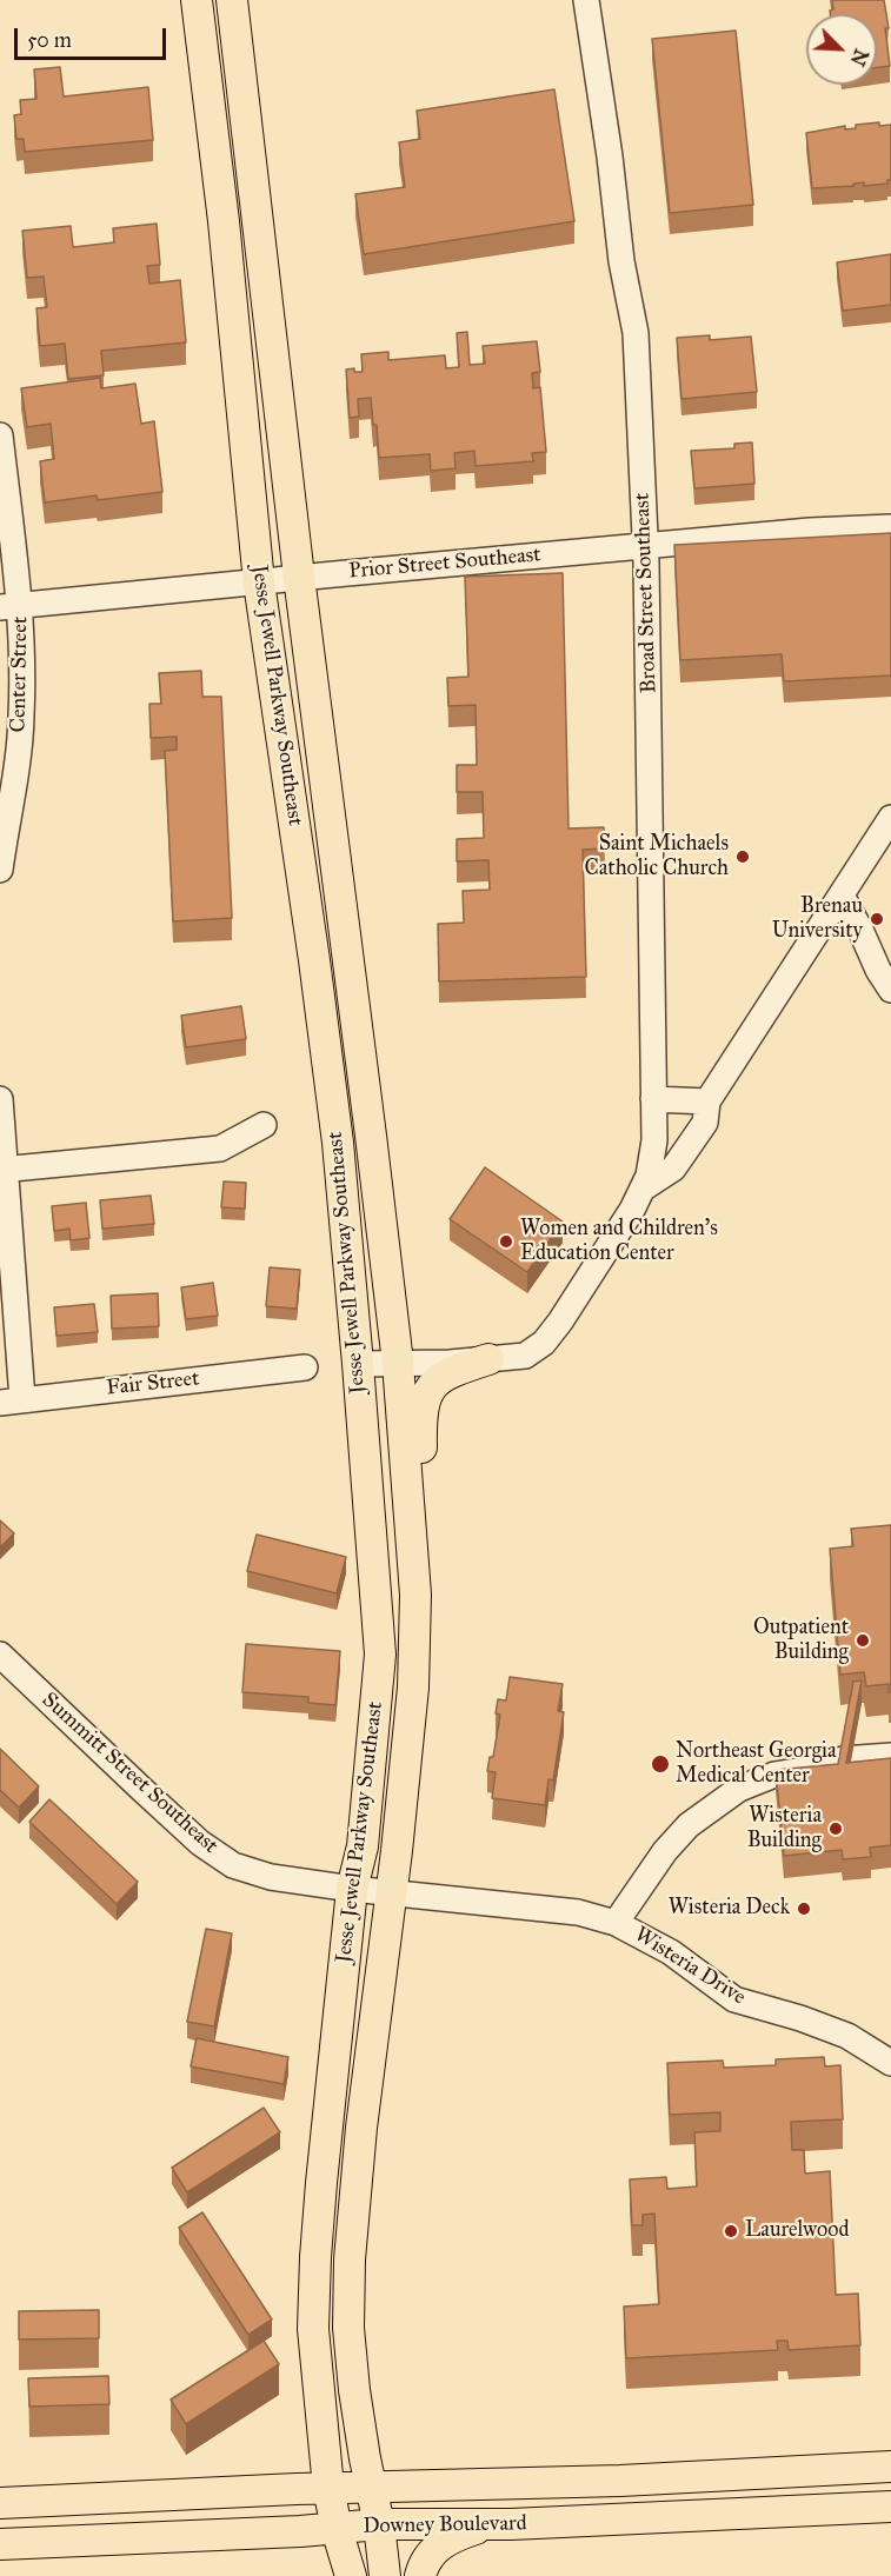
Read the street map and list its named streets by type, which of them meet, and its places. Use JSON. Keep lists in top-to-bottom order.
{
  "streets": {
    "main road": ["Jesse Jewell Parkway Southeast", "Downey Boulevard"],
    "street": [
      "Prior Street Southeast",
      "Broad Street Southeast",
      "Center Street",
      "Fair Street",
      "Summitt Street Southeast",
      "Wisteria Drive"
    ]
  },
  "crossings": [
    ["Prior Street Southeast", "Broad Street Southeast"],
    ["Prior Street Southeast", "Center Street"],
    ["Prior Street Southeast", "Jesse Jewell Parkway Southeast"],
    ["Jesse Jewell Parkway Southeast", "Summitt Street Southeast"],
    ["Jesse Jewell Parkway Southeast", "Wisteria Drive"],
    ["Jesse Jewell Parkway Southeast", "Downey Boulevard"],
    ["Summitt Street Southeast", "Wisteria Drive"]
  ],
  "places": [
    "Saint Michaels Catholic Church",
    "Brenau University",
    "Women and Children's Education Center",
    "Outpatient Building",
    "Northeast Georgia Medical Center",
    "Wisteria Building",
    "Wisteria Deck",
    "Laurelwood"
  ],
  "scale_bar": "50 m",
  "north": "bottom right"
}
